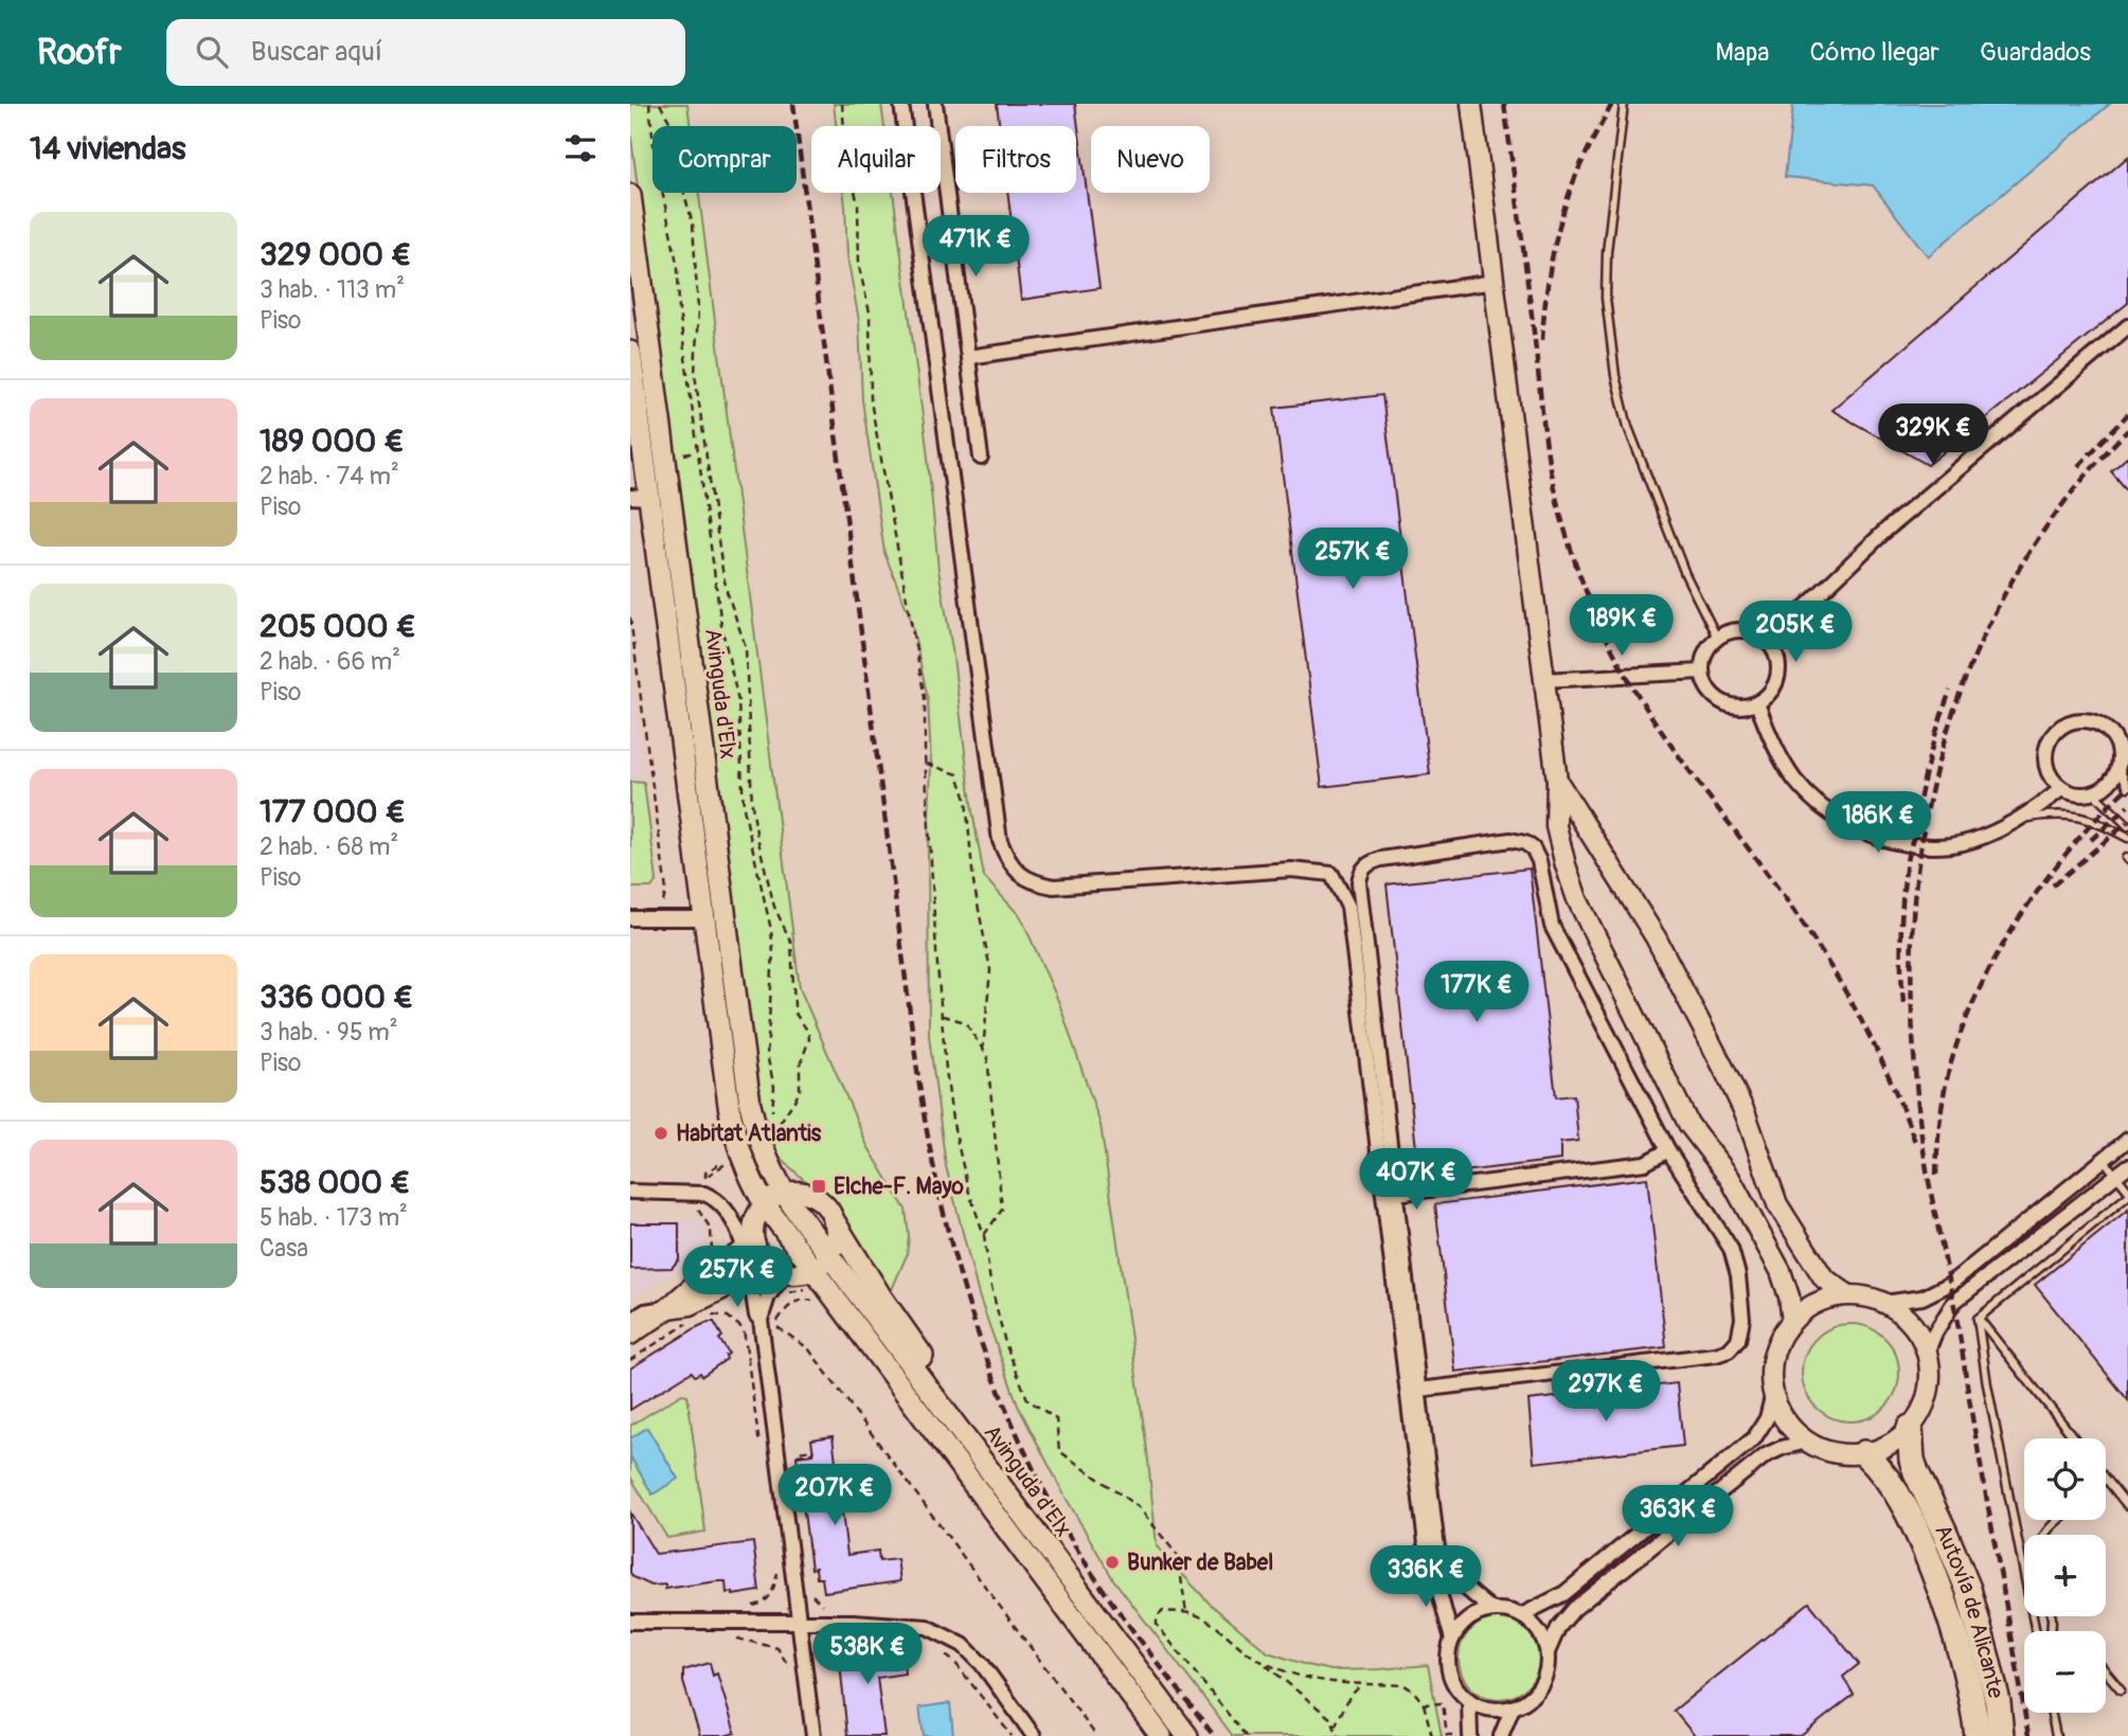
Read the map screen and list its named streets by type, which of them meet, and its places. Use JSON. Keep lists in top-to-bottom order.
{
  "streets": {
    "highway": ["Autovía de Alicante"],
    "main road": ["Avinguda d'Elx"]
  },
  "places": {
    "other": ["Habitat Atlantis", "Bunker de Babel"],
    "transit": ["Elche-F. Mayo"]
  },
  "page": {
    "header": "Roofr",
    "search": "Buscar aquí",
    "nav": ["Mapa", "Cómo llegar", "Guardados"],
    "heading": "14 viviendas",
    "chip": [
      "Comprar",
      "Alquilar",
      "Filtros",
      "Nuevo"
    ],
    "list": [
      {
        "name": "329 000 €",
        "note": "3 hab. · 113 m² · Piso"
      },
      {
        "name": "189 000 €",
        "note": "2 hab. · 74 m² · Piso"
      },
      {
        "name": "205 000 €",
        "note": "2 hab. · 66 m² · Piso"
      },
      {
        "name": "177 000 €",
        "note": "2 hab. · 68 m² · Piso"
      },
      {
        "name": "336 000 €",
        "note": "3 hab. · 95 m² · Piso"
      },
      {
        "name": "538 000 €",
        "note": "5 hab. · 173 m² · Casa"
      }
    ],
    "price": [
      "471K €",
      "329K €",
      "257K €",
      "189K €",
      "205K €",
      "186K €",
      "177K €",
      "407K €",
      "257K €",
      "297K €",
      "207K €",
      "363K €",
      "336K €",
      "538K €"
    ],
    "map_buttons": ["+", "−"]
  }
}
